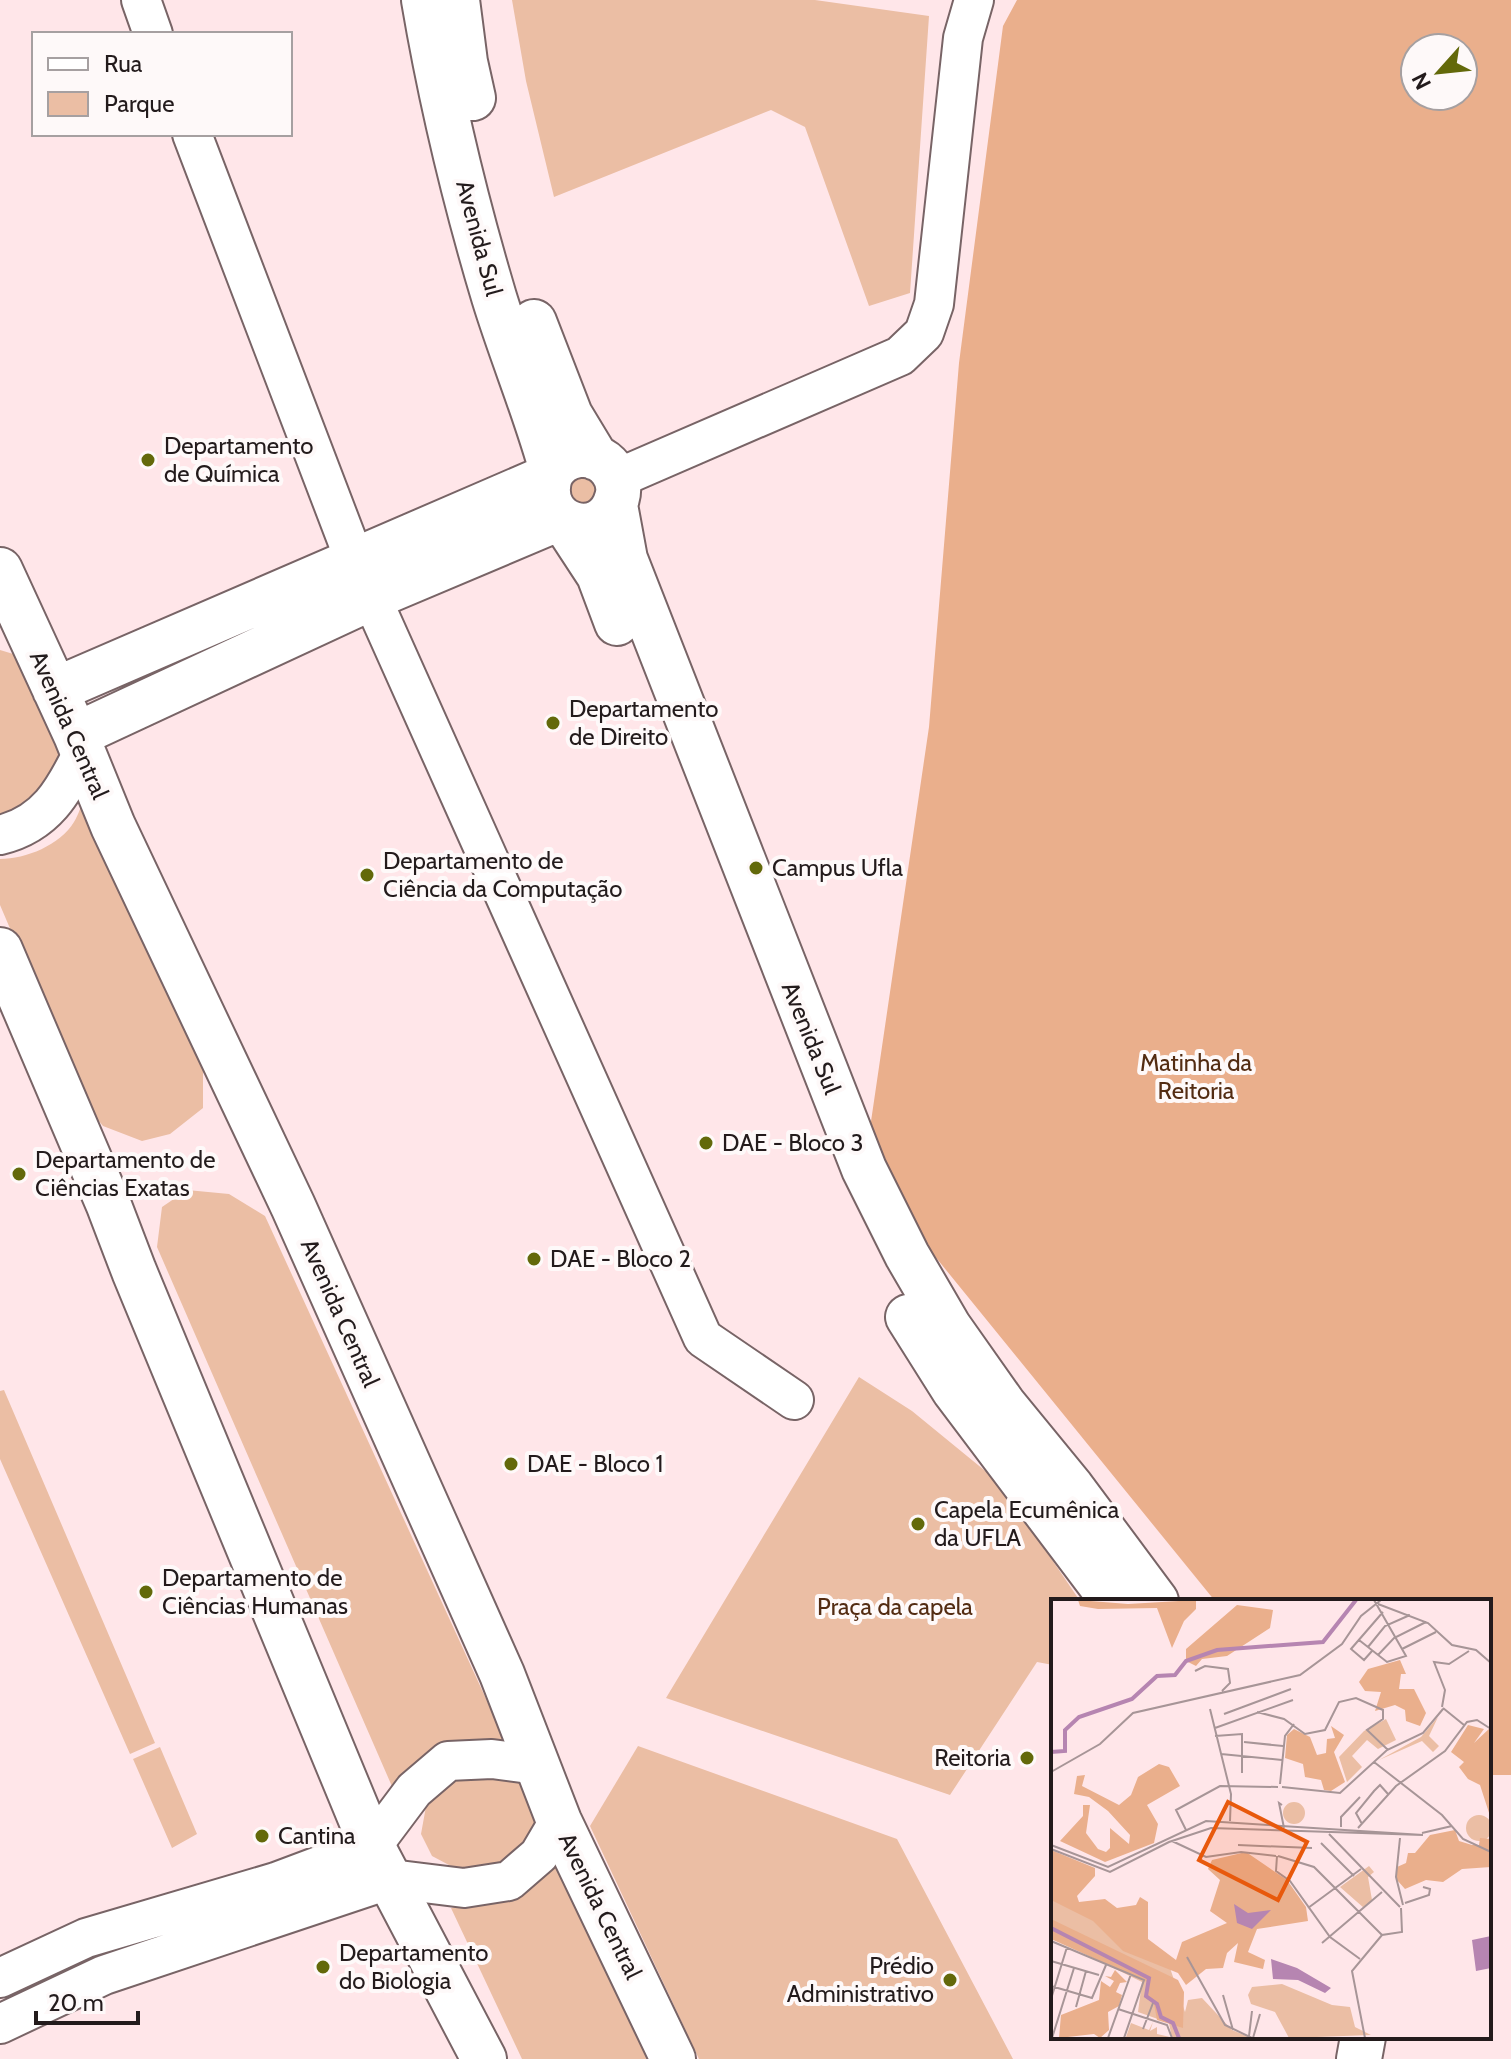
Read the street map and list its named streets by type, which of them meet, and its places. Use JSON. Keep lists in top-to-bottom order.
{
  "streets": {
    "street": ["Avenida Sul", "Avenida Central"]
  },
  "parks": ["Matinha da Reitoria", "Praça da capela"],
  "places": [
    "Departamento de Química",
    "Departamento de Direito",
    "Campus Ufla",
    "Departamento de Ciência da Computação",
    "DAE - Bloco 3",
    "Departamento de Ciências Exatas",
    "DAE - Bloco 2",
    "DAE - Bloco 1",
    "Capela Ecumênica da UFLA",
    "Departamento de Ciências Humanas",
    "Reitoria",
    "Cantina",
    "Departamento do Biologia",
    "Prédio Administrativo"
  ],
  "legend": ["Rua", "Parque"],
  "scale_bar": "20 m",
  "north": "bottom left"
}
